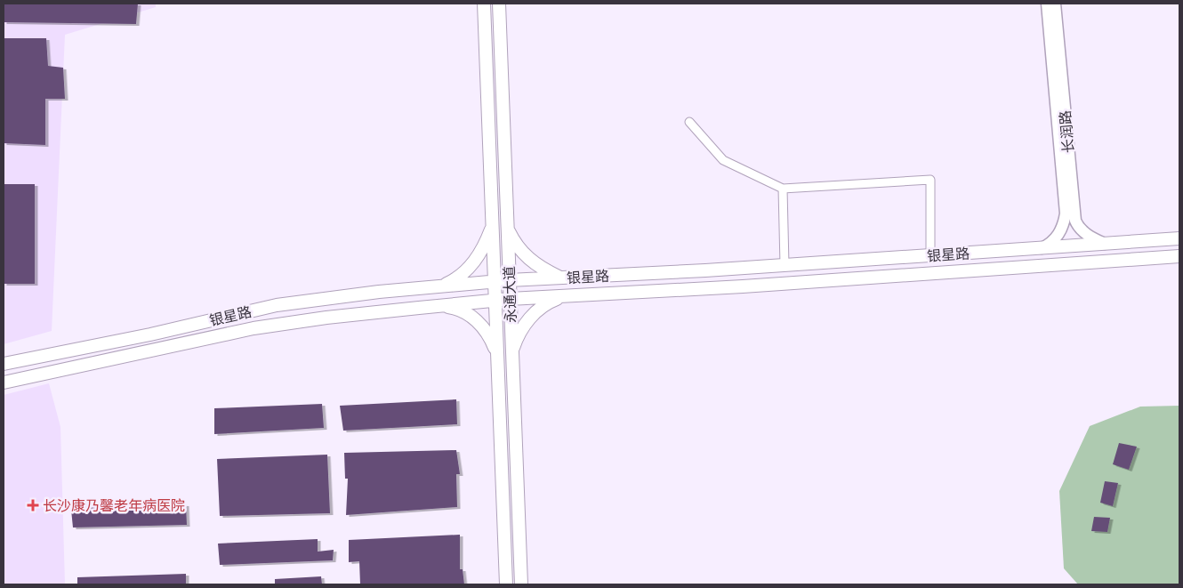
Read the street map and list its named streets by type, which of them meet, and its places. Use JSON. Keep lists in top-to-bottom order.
{
  "streets": {
    "main road": ["长润路", "银星路", "永通大道"]
  },
  "crossings": [
    ["长润路", "银星路"],
    ["银星路", "永通大道"]
  ],
  "places": {
    "health": ["长沙康乃馨老年病医院"]
  }
}
